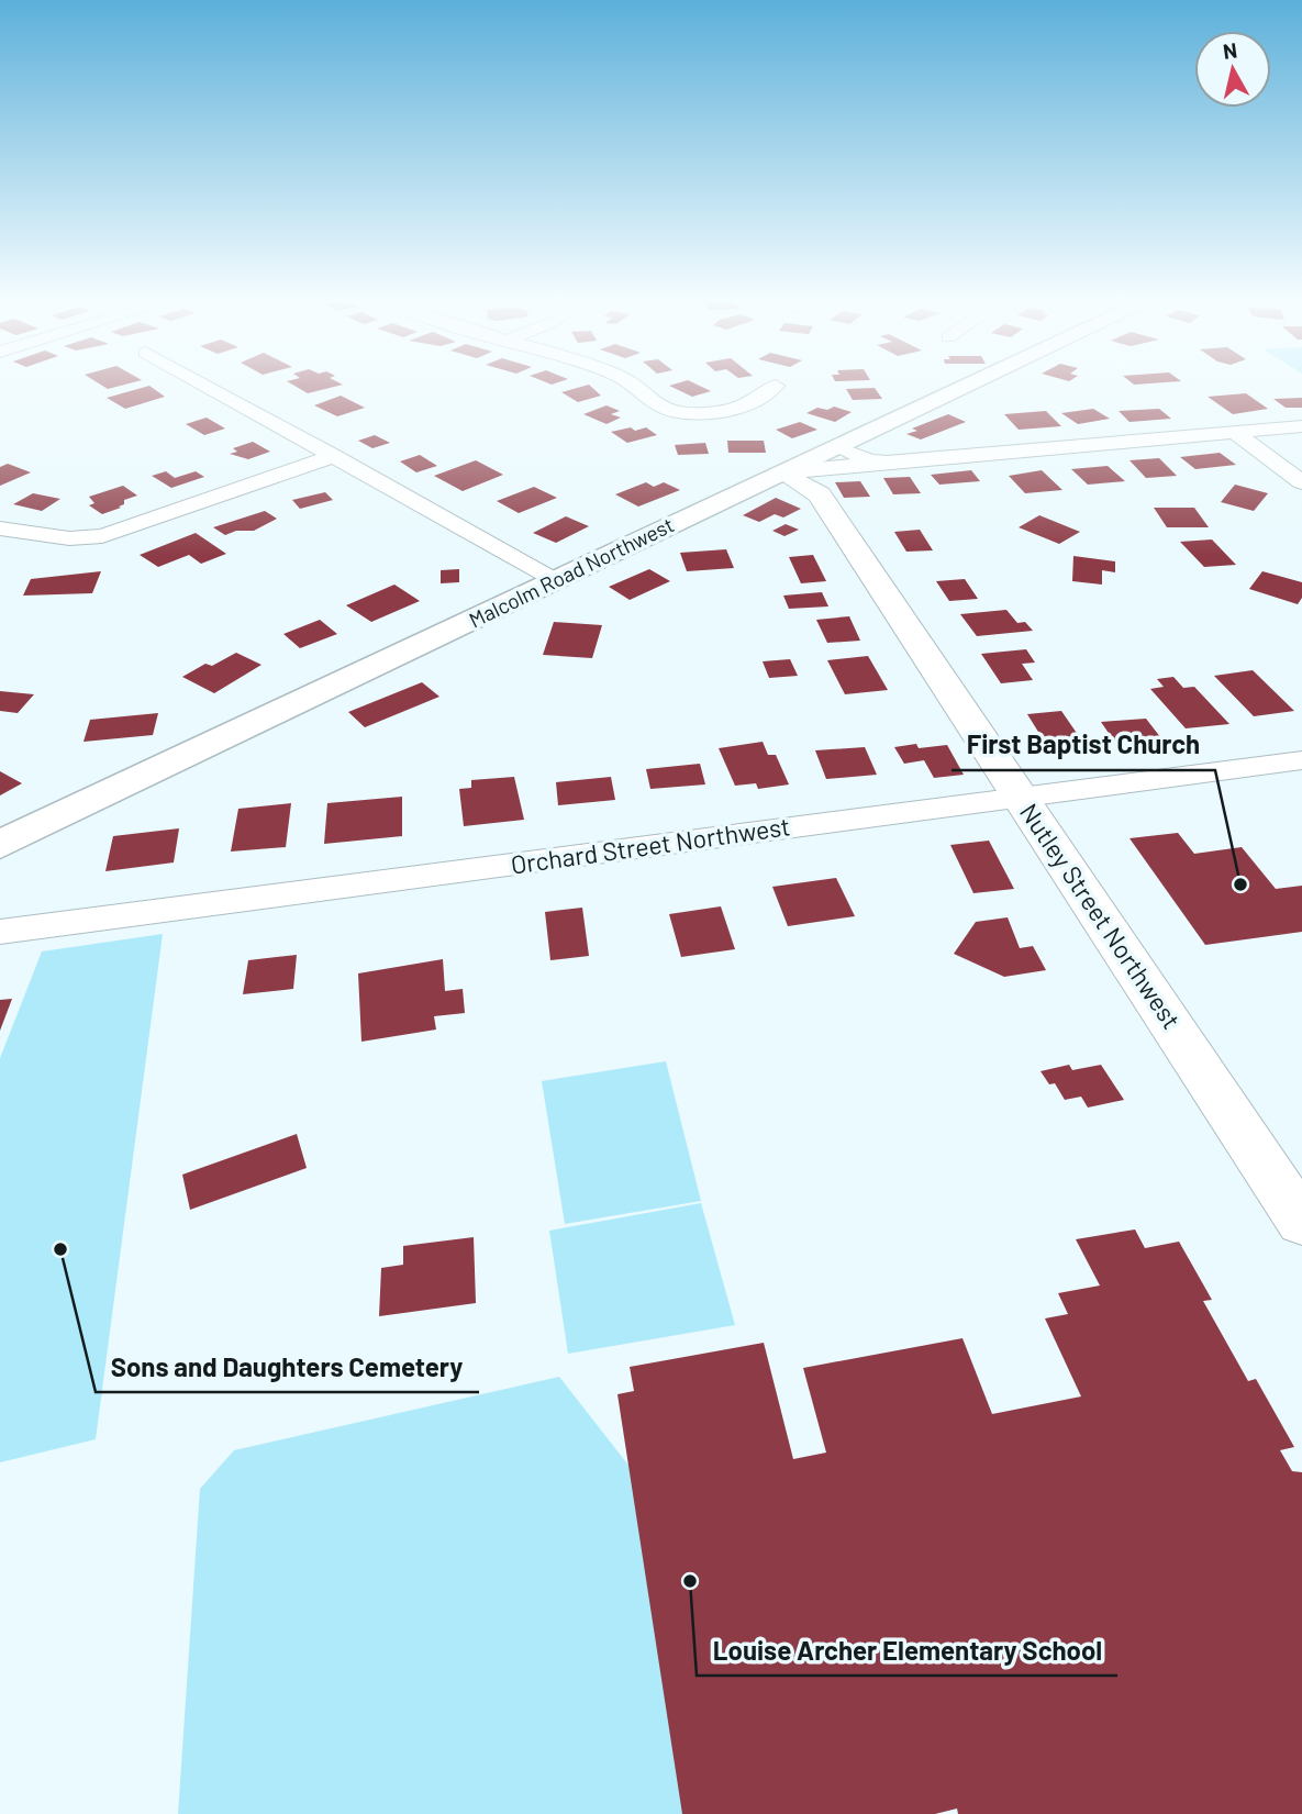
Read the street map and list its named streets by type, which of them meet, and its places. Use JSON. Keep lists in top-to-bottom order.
{
  "streets": {
    "main road": ["Malcolm Road Northwest"],
    "street": ["Orchard Street Northwest", "Nutley Street Northwest"]
  },
  "crossings": [
    ["Malcolm Road Northwest", "Nutley Street Northwest"],
    ["Orchard Street Northwest", "Nutley Street Northwest"]
  ],
  "places": ["First Baptist Church", "Sons and Daughters Cemetery", "Louise Archer Elementary School"],
  "north": "top"
}
